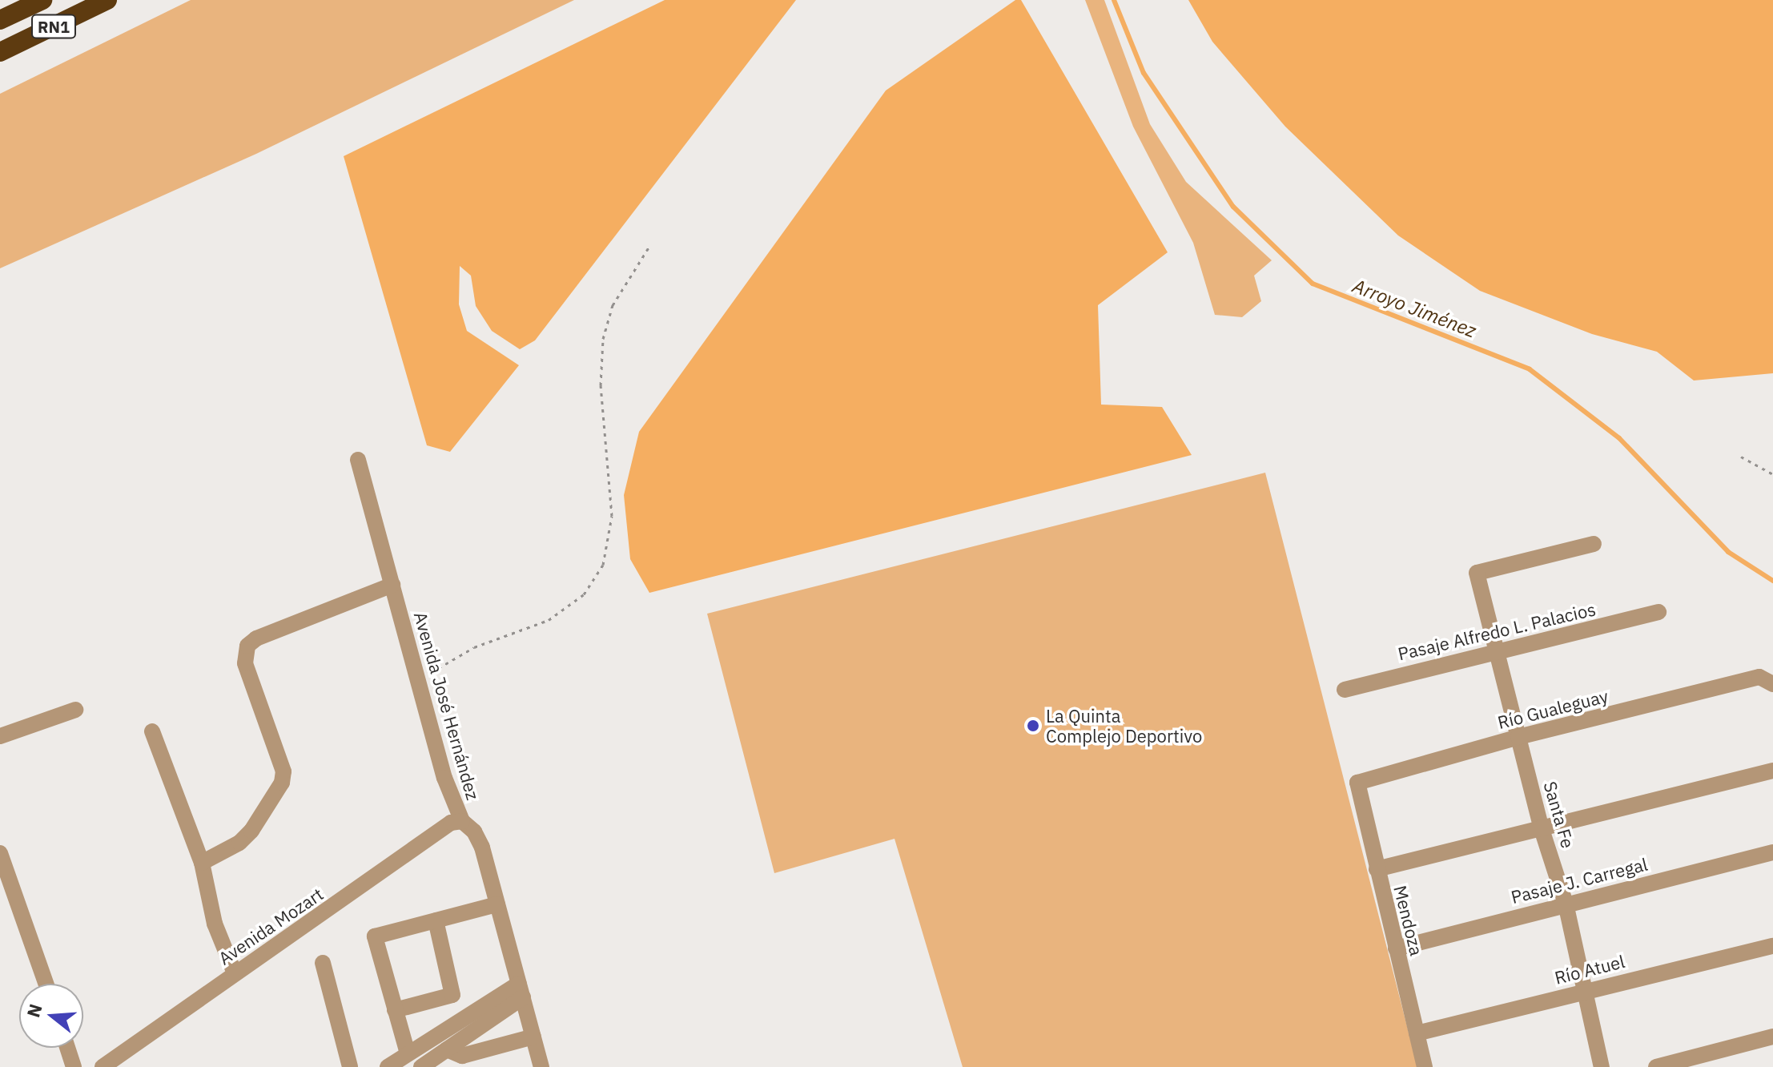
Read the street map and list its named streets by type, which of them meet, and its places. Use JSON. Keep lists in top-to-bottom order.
{
  "streets": {
    "highway": ["RN1"],
    "street": [
      "Pasaje Alfredo L. Palacios",
      "Avenida José Hernández",
      "Río Gualeguay",
      "Santa Fe",
      "Pasaje J. Carregal",
      "Mendoza",
      "Avenida Mozart",
      "Río Atuel"
    ]
  },
  "crossings": [
    ["Pasaje Alfredo L. Palacios", "Santa Fe"],
    ["Avenida José Hernández", "Avenida Mozart"],
    ["Río Gualeguay", "Santa Fe"],
    ["Río Gualeguay", "Mendoza"],
    ["Santa Fe", "Pasaje J. Carregal"],
    ["Santa Fe", "Río Atuel"],
    ["Pasaje J. Carregal", "Mendoza"],
    ["Mendoza", "Río Atuel"]
  ],
  "water": ["Arroyo Jiménez"],
  "places": ["La Quinta Complejo Deportivo"],
  "north": "left"
}
